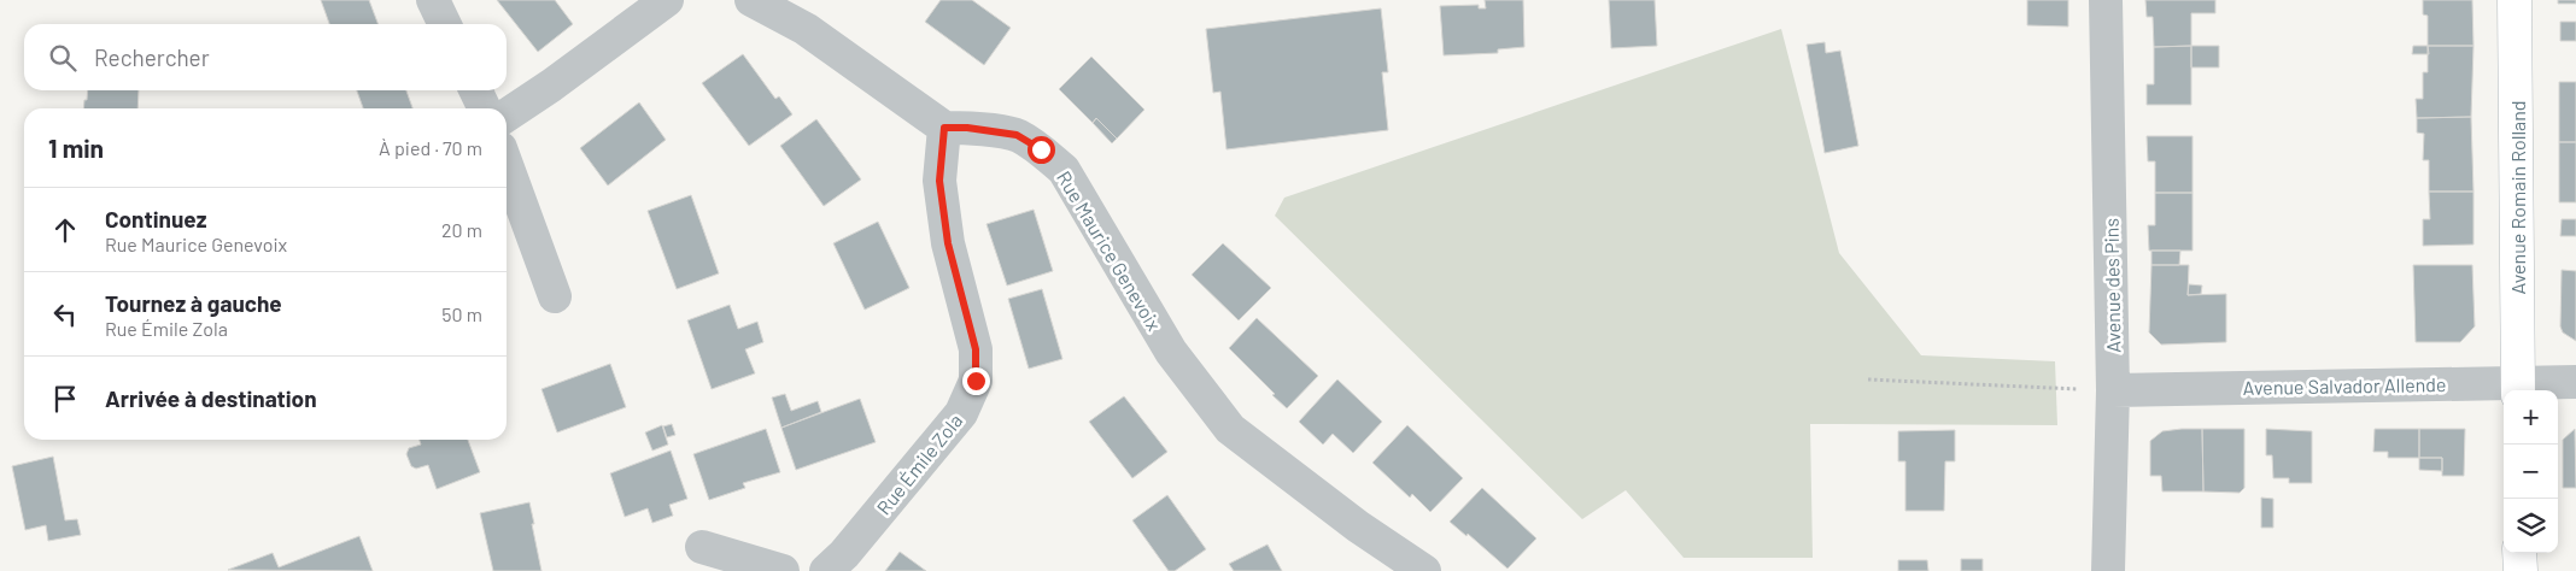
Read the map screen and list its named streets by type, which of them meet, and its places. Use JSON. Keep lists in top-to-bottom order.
{
  "streets": {
    "street": [
      "Avenue Romain Rolland",
      "Rue Maurice Genevoix",
      "Avenue des Pins",
      "Avenue Salvador Allende",
      "Rue Émile Zola"
    ]
  },
  "crossings": [
    ["Avenue Romain Rolland", "Avenue Salvador Allende"],
    ["Rue Maurice Genevoix", "Rue Émile Zola"],
    ["Avenue des Pins", "Avenue Salvador Allende"]
  ],
  "page": {
    "search": "Rechercher",
    "heading": ["1 min", "À pied · 70 m"],
    "list": [
      ["Continuez", "Rue Maurice Genevoix", "20 m"],
      ["Tournez à gauche", "Rue Émile Zola", "50 m"],
      "Arrivée à destination"
    ],
    "map_buttons": ["+", "−"]
  }
}
